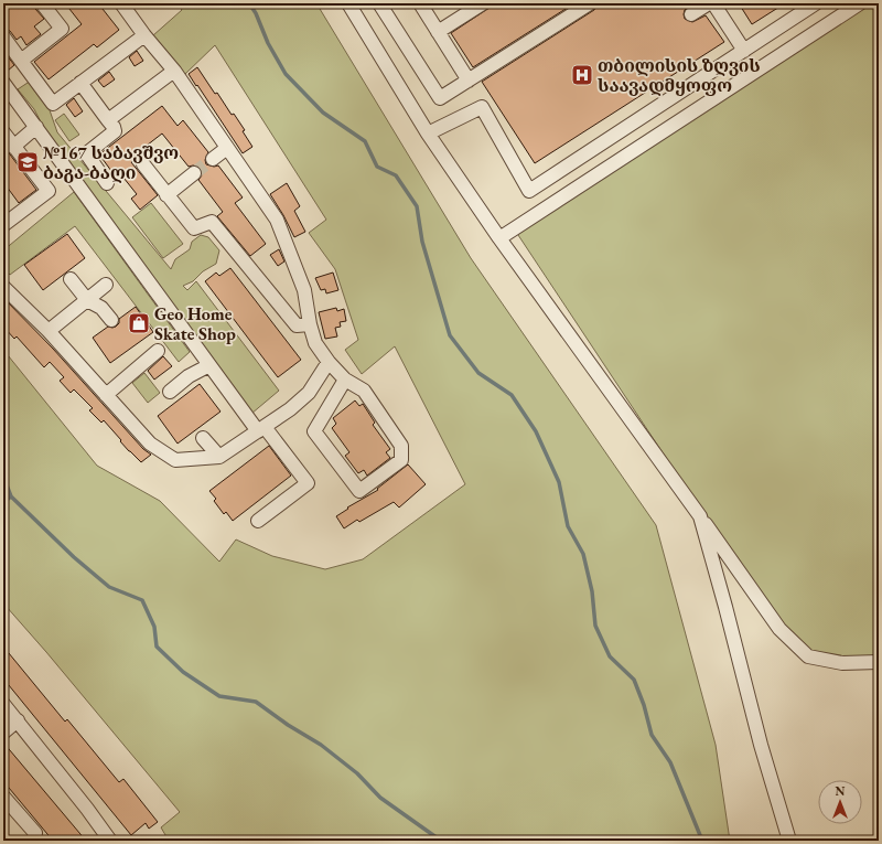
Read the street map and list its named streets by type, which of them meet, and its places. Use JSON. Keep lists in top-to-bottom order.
{
  "places": {
    "hospital": ["თბილისის ზღვის საავადმყოფო"],
    "school or university": ["№167 საბავშვო ბაგა-ბაღი"],
    "shop": ["Geo Home Skate Shop"]
  },
  "north": "top"
}
